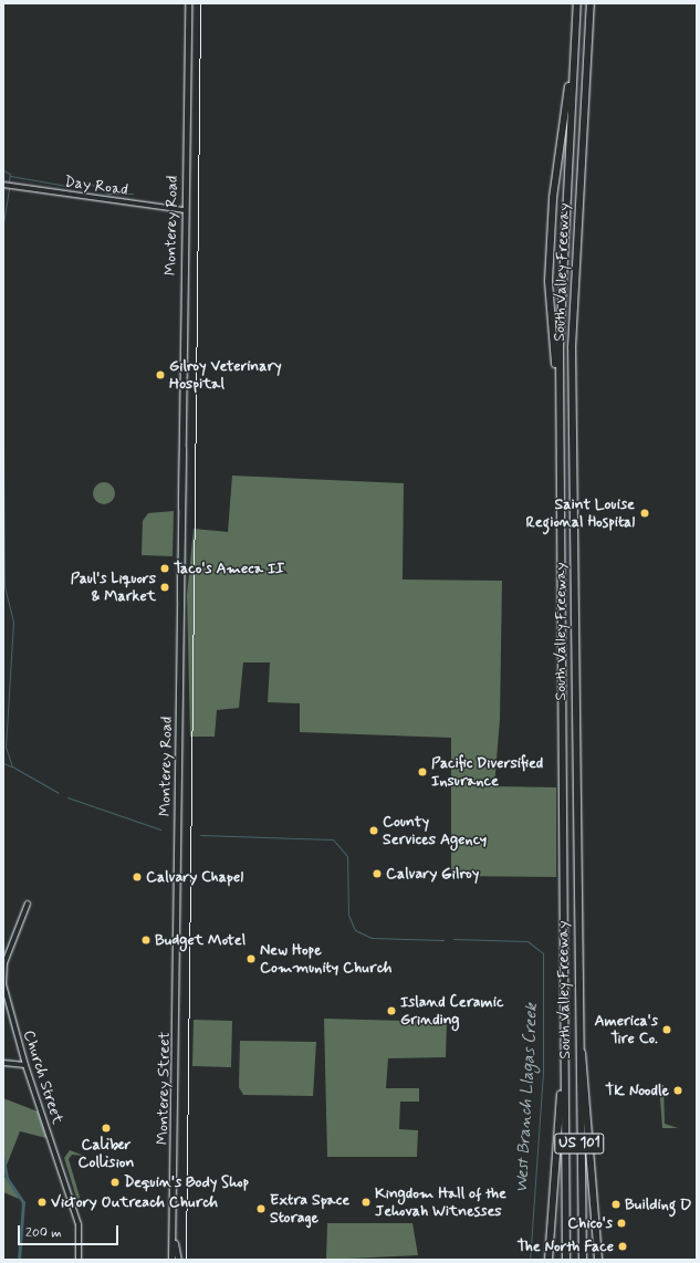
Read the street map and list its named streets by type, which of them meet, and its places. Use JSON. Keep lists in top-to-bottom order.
{
  "streets": {
    "highway": ["South Valley Freeway", "US 101"],
    "main road": ["Monterey Road", "Monterey Street"],
    "street": ["Day Road", "Church Street"]
  },
  "crossings": [
    ["Day Road", "Monterey Road"],
    ["Monterey Road", "Monterey Street"]
  ],
  "water": ["West Branch Llagas Creek"],
  "places": [
    "Gilroy Veterinary Hospital",
    "Saint Louise Regional Hospital",
    "Taco's Ameca II",
    "Paul's Liquors & Market",
    "Pacific Diversified Insurance",
    "County Services Agency",
    "Calvary Gilroy",
    "Calvary Chapel",
    "Budget Motel",
    "New Hope Community Church",
    "Island Ceramic Grinding",
    "America's Tire Co.",
    "TK Noodle",
    "Caliber Collision",
    "Dequin's Body Shop",
    "Victory Outreach Church",
    "Kingdom Hall of the Jehovah Witnesses",
    "Building D",
    "Extra Space Storage",
    "Chico's",
    "The North Face"
  ],
  "scale_bar": "200 m"
}
